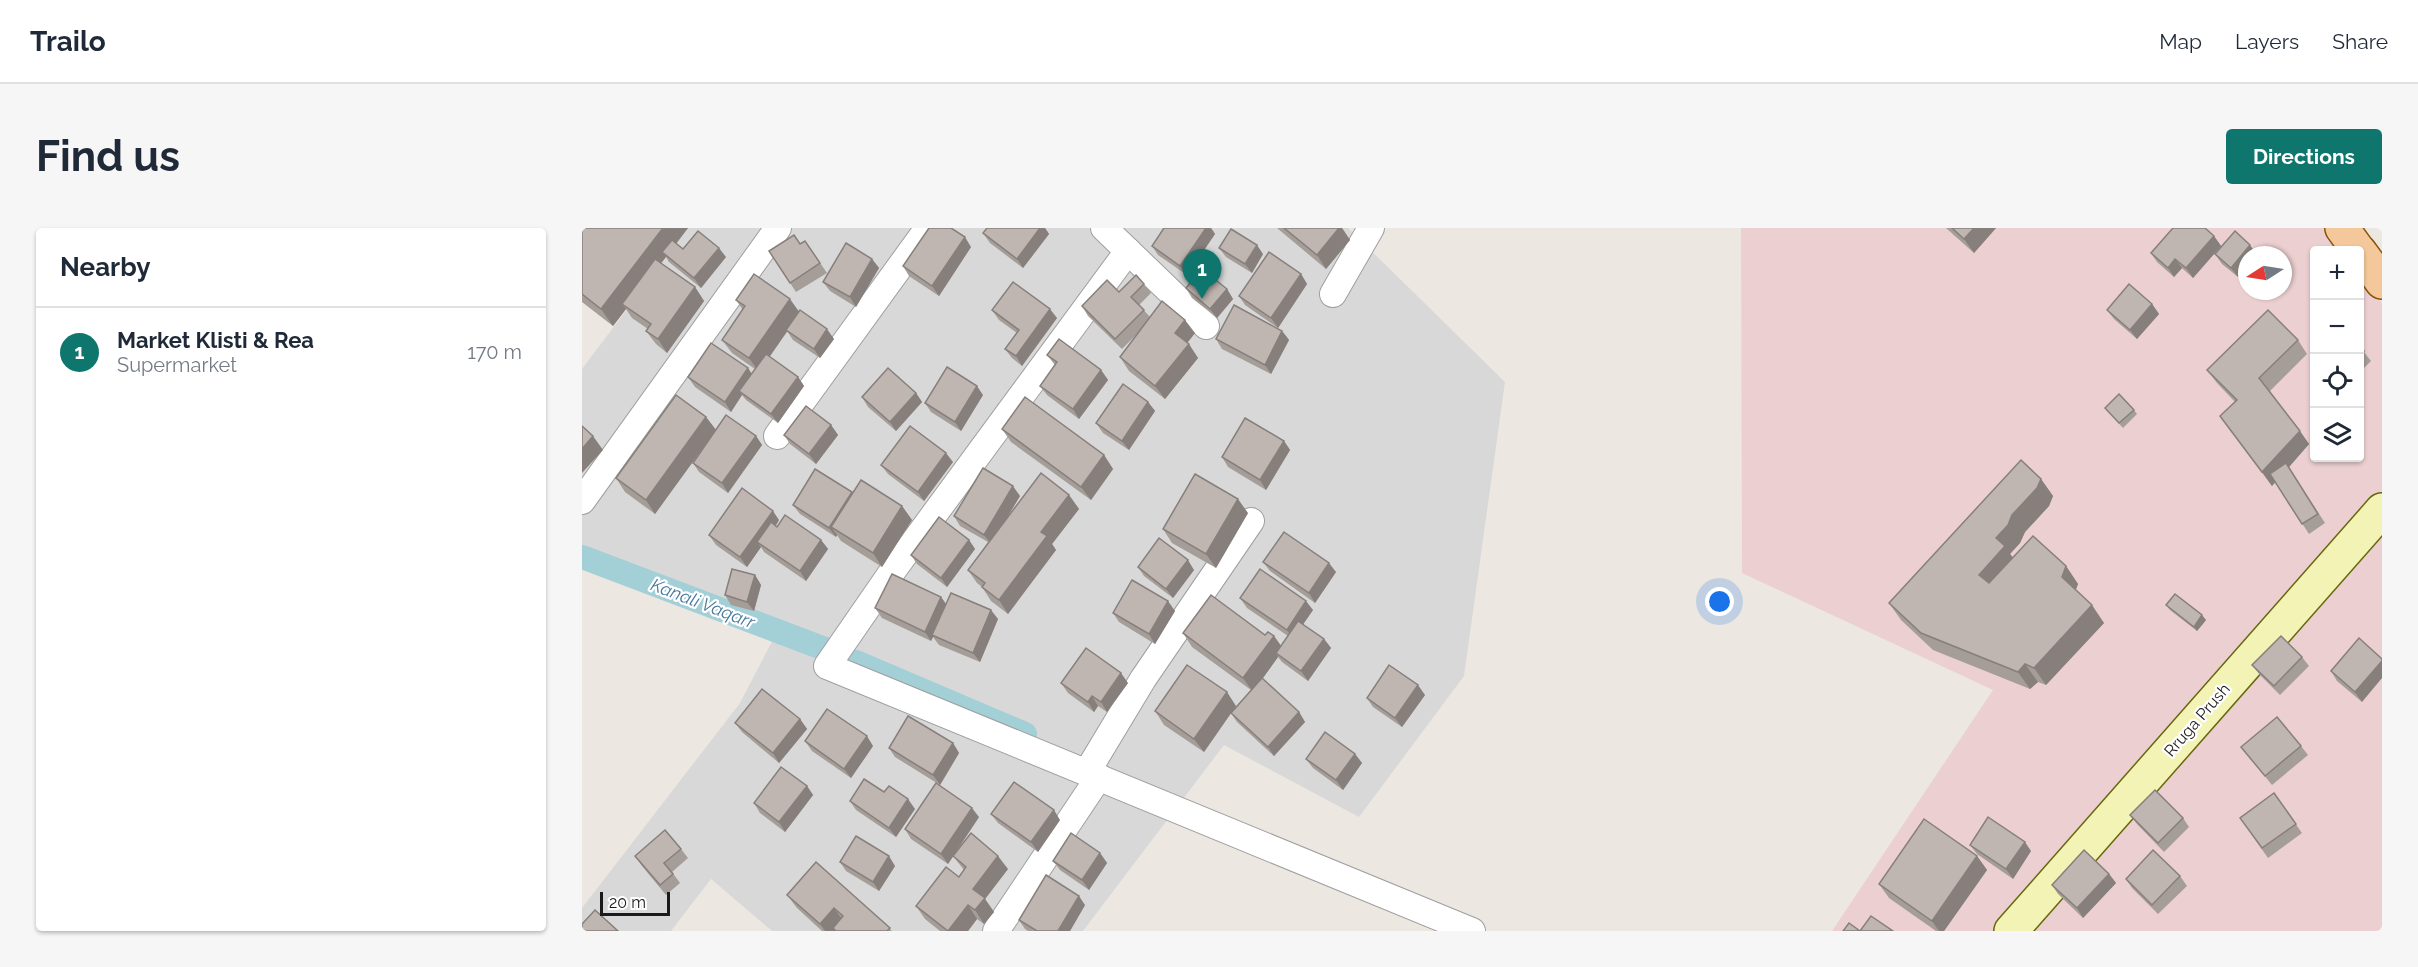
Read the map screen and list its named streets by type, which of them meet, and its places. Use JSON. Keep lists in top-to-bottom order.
{
  "streets": {
    "street": ["Rruga Prush"]
  },
  "water": ["Kanali Vaqarr"],
  "scale_bar": "20 m",
  "north": "left",
  "page": {
    "header": "Trailo",
    "nav": ["Map", "Layers", "Share"],
    "buttons": "Directions",
    "title": "Find us",
    "heading": "Nearby",
    "map_buttons": ["+", "−"],
    "pins": "1",
    "list": [
      {
        "mark": "1",
        "name": "Market Klisti & Rea",
        "note": "Supermarket",
        "value": "170 m"
      }
    ],
    "scale": "20 m"
  }
}
